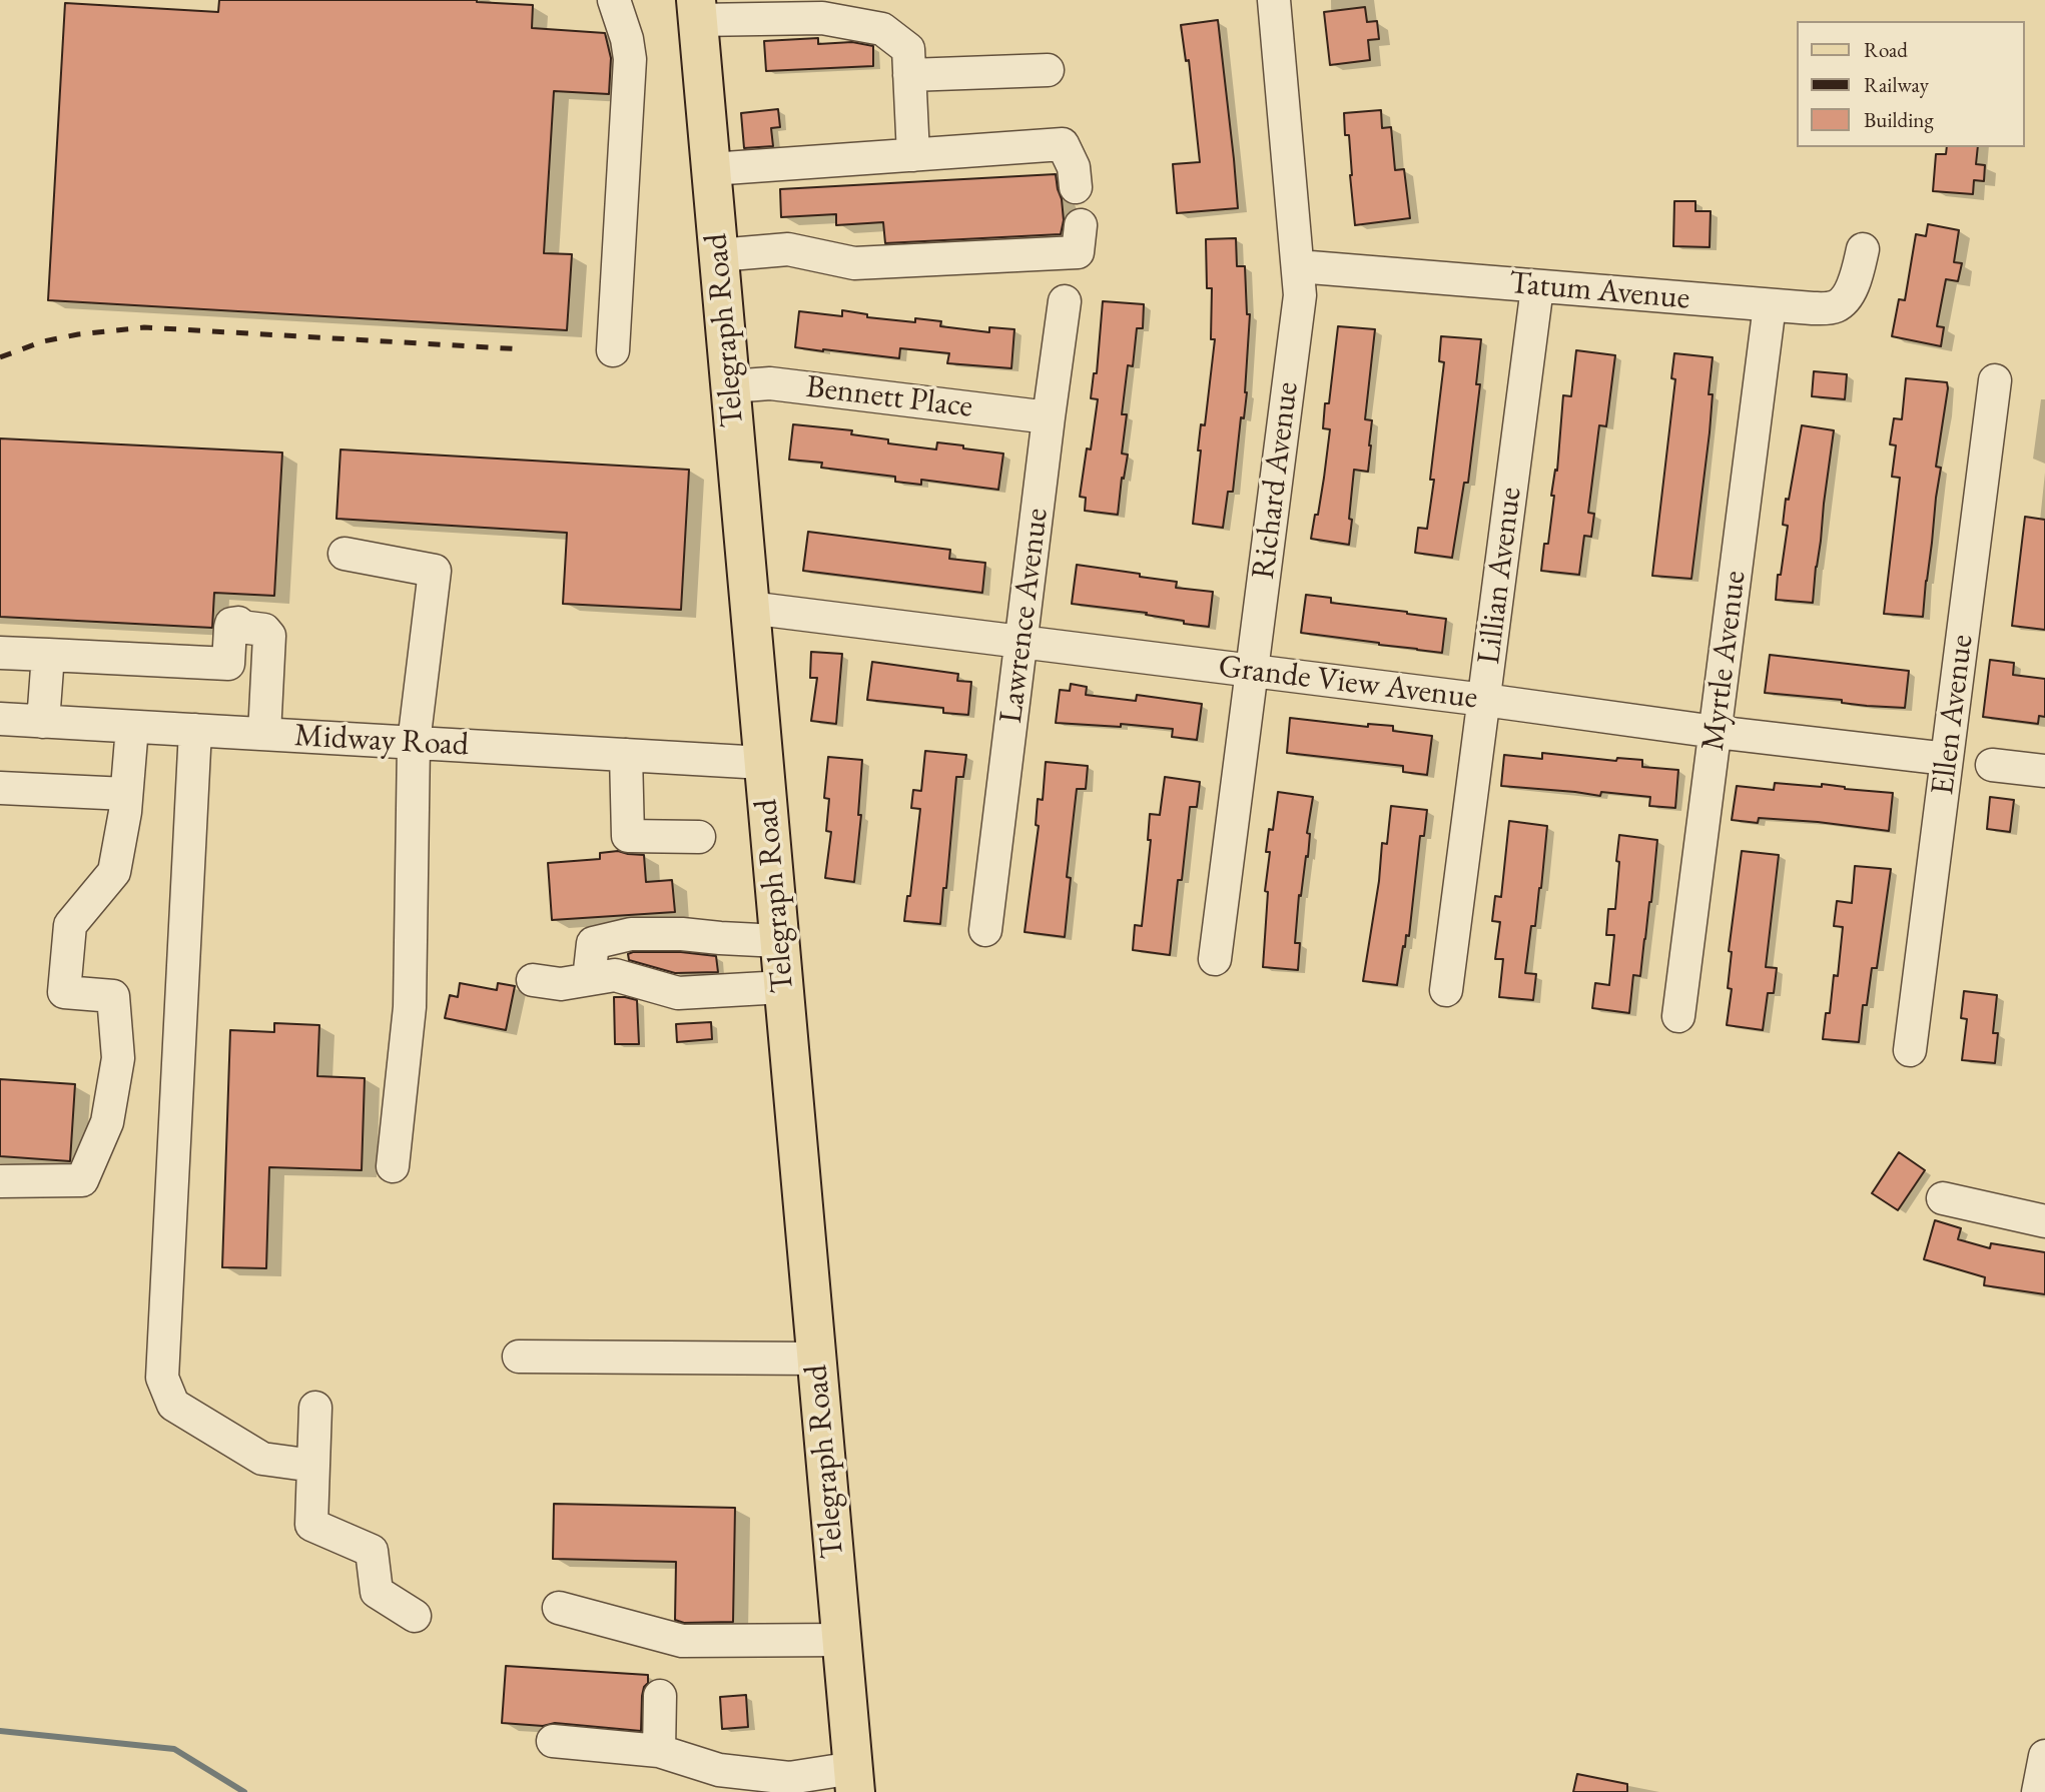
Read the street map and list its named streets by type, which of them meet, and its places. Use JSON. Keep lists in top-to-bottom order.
{
  "streets": {
    "main road": ["Telegraph Road"],
    "street": [
      "Tatum Avenue",
      "Bennett Place",
      "Richard Avenue",
      "Lillian Avenue",
      "Lawrence Avenue",
      "Myrtle Avenue",
      "Grande View Avenue",
      "Ellen Avenue",
      "Midway Road"
    ]
  },
  "crossings": [
    ["Tatum Avenue", "Richard Avenue"],
    ["Tatum Avenue", "Lillian Avenue"],
    ["Tatum Avenue", "Myrtle Avenue"],
    ["Telegraph Road", "Bennett Place"],
    ["Telegraph Road", "Grande View Avenue"],
    ["Telegraph Road", "Midway Road"],
    ["Bennett Place", "Lawrence Avenue"],
    ["Richard Avenue", "Grande View Avenue"],
    ["Lillian Avenue", "Grande View Avenue"],
    ["Lawrence Avenue", "Grande View Avenue"],
    ["Myrtle Avenue", "Grande View Avenue"],
    ["Grande View Avenue", "Ellen Avenue"]
  ],
  "legend": ["Road", "Railway", "Building"]
}
